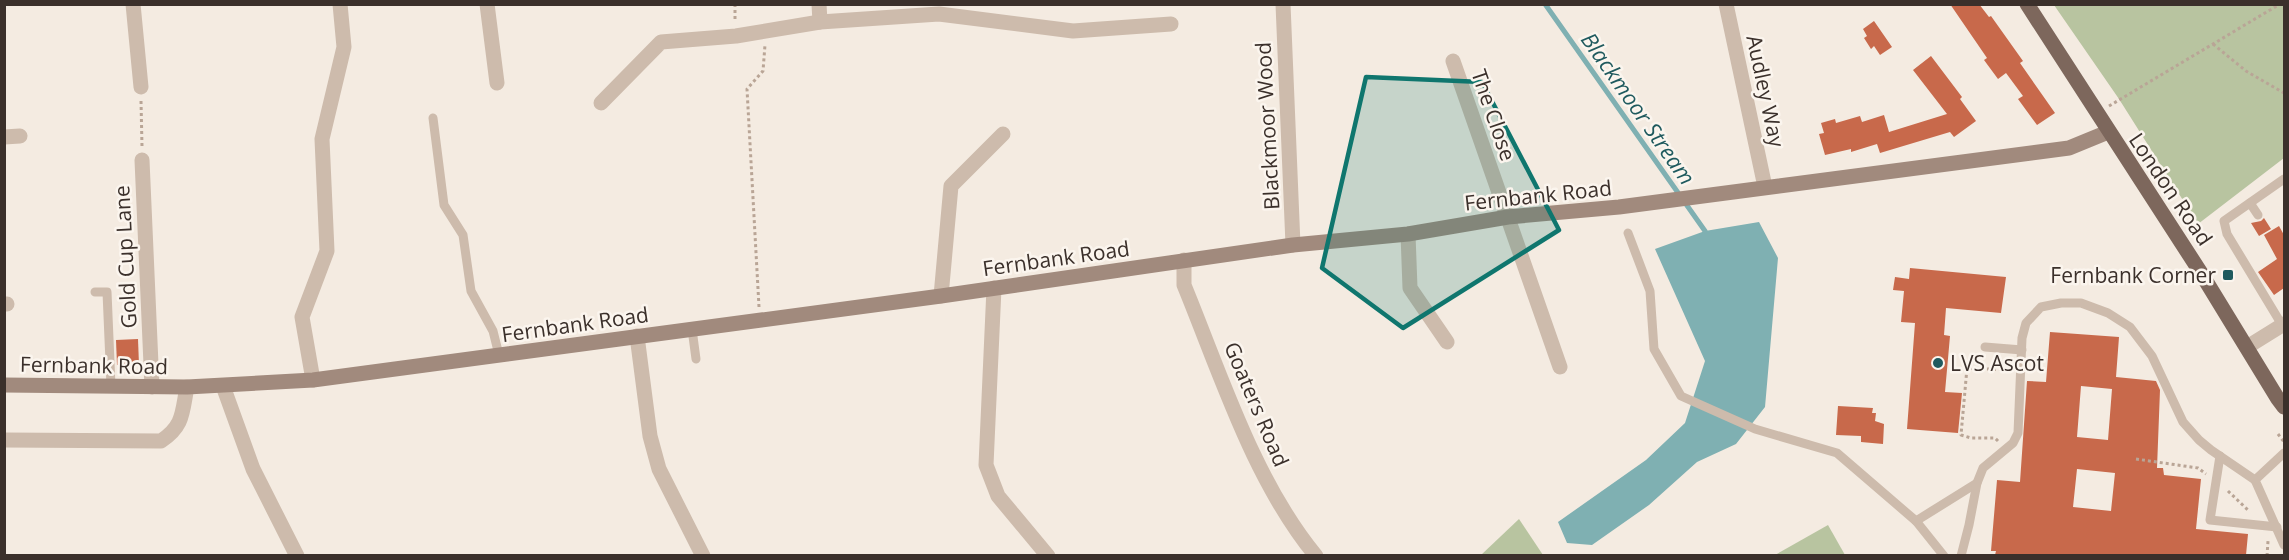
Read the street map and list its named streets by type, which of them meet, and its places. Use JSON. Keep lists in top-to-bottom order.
{
  "streets": {
    "main road": ["London Road"],
    "street": [
      "Audley Way",
      "The Close",
      "Blackmoor Wood",
      "Fernbank Road",
      "Gold Cup Lane",
      "Goaters Road"
    ]
  },
  "crossings": [
    ["Audley Way", "Fernbank Road"],
    ["The Close", "Fernbank Road"],
    ["Blackmoor Wood", "Fernbank Road"],
    ["London Road", "Fernbank Road"],
    ["Fernbank Road", "Gold Cup Lane"],
    ["Fernbank Road", "Goaters Road"]
  ],
  "water": ["Blackmoor Stream"],
  "places": {
    "transit": ["Fernbank Corner"],
    "other": ["LVS Ascot"]
  }
}
